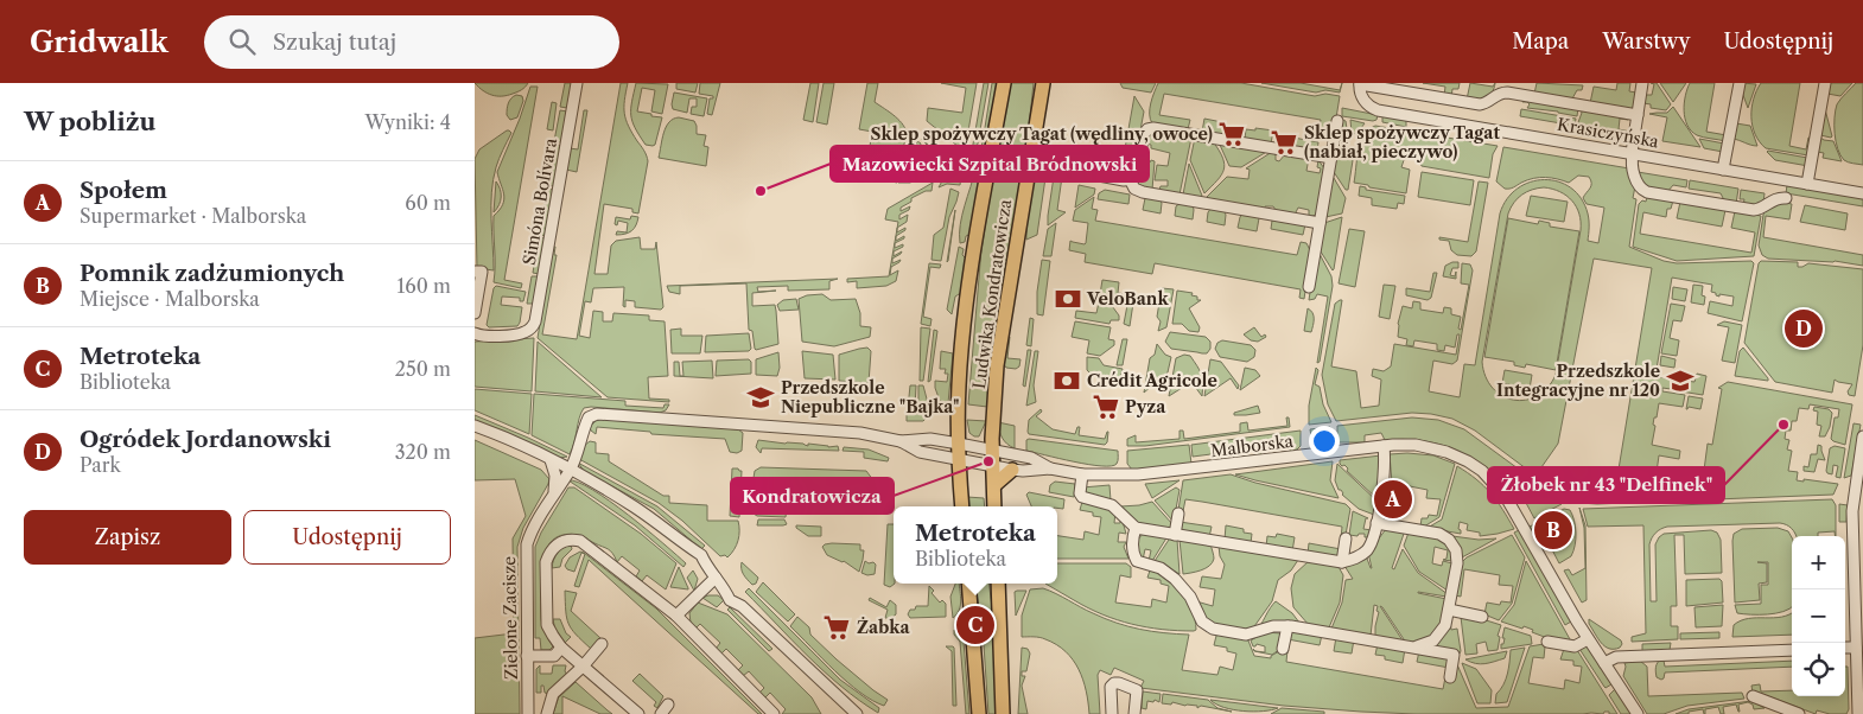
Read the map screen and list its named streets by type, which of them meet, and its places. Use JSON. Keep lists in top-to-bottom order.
{
  "streets": {
    "main road": ["Ludwika Kondratowicza"],
    "street": [
      "Krasiczyńska",
      "Simóna Bolívara",
      "Malborska",
      "Zielone Zacisze"
    ]
  },
  "crossings": [
    ["Ludwika Kondratowicza", "Malborska"],
    ["Malborska", "Zielone Zacisze"]
  ],
  "places": {
    "supermarket": [
      "Sklep spożywczy Tagat (wędliny, owoce)",
      "Sklep spożywczy Tagat (nabiał, pieczywo)",
      "Pyza",
      "Żabka"
    ],
    "other": ["Mazowiecki Szpital Bródnowski", "Żłobek nr 43 \"Delfinek\"", "Kondratowicza"],
    "bank": ["VeloBank", "Crédit Agricole"],
    "school or university": ["Przedszkole Integracyjne nr 120", "Przedszkole Niepubliczne \"Bajka\""]
  },
  "page": {
    "header": "Gridwalk",
    "search": "Szukaj tutaj",
    "nav": ["Mapa", "Warstwy", "Udostępnij"],
    "heading": ["W pobliżu", "Wyniki: 4"],
    "list": [
      {
        "mark": "A",
        "name": "Społem",
        "note": "Supermarket · Malborska",
        "value": "60 m"
      },
      {
        "mark": "B",
        "name": "Pomnik zadżumionych",
        "note": "Miejsce · Malborska",
        "value": "160 m"
      },
      {
        "mark": "C",
        "name": "Metroteka",
        "note": "Biblioteka",
        "value": "250 m"
      },
      {
        "mark": "D",
        "name": "Ogródek Jordanowski",
        "note": "Park",
        "value": "320 m"
      }
    ],
    "pins": [
      "D",
      "A",
      "B",
      "C"
    ],
    "buttons": ["Zapisz", "Udostępnij"],
    "popup": ["Metroteka", "Biblioteka"],
    "map_buttons": ["+", "−"]
  }
}
